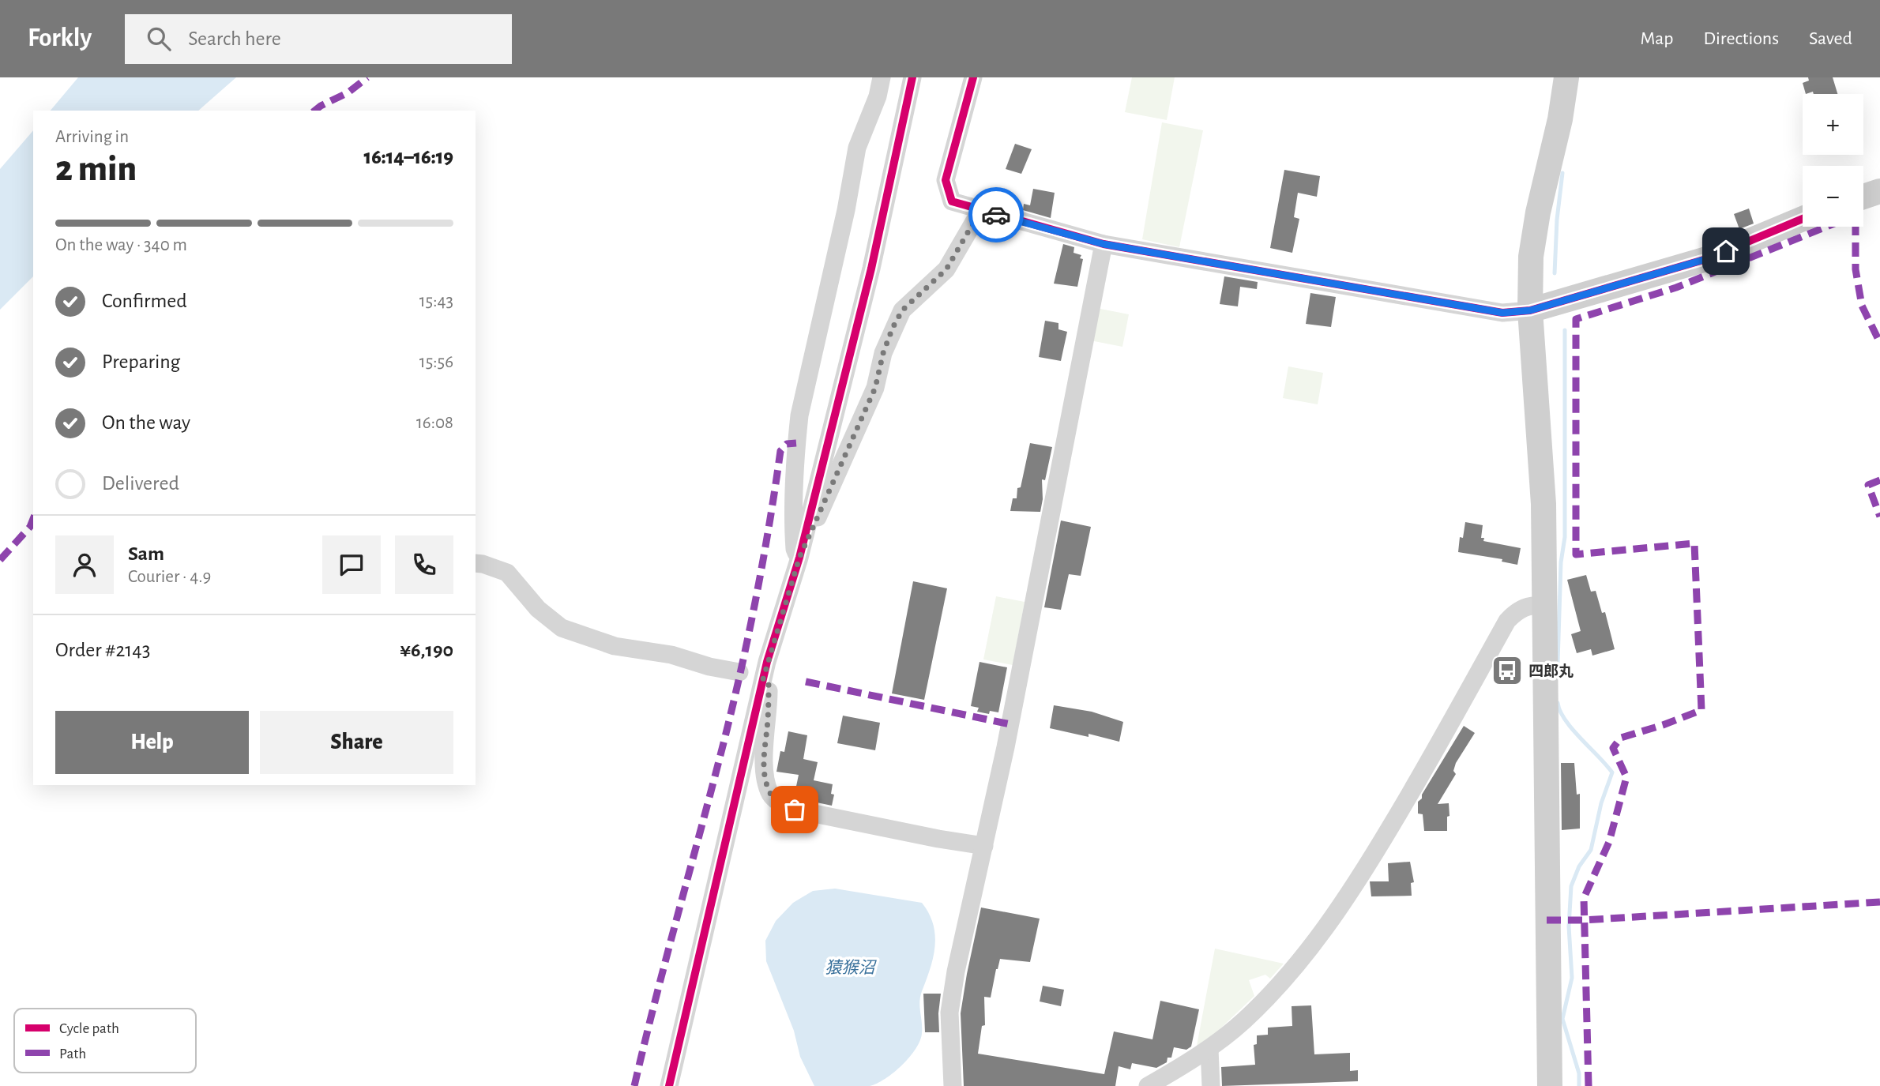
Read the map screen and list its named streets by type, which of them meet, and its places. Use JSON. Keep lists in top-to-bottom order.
{
  "water": ["猿猴沼"],
  "places": {
    "bus stop": ["四郎丸"]
  },
  "legend": ["Cycle path", "Path"],
  "page": {
    "header": "Forkly",
    "search": "Search here",
    "nav": ["Map", "Directions", "Saved"],
    "map_buttons": ["+", "−"],
    "heading": ["2 min", "Arriving in", "16:14–16:19"],
    "panel": [
      "Sam",
      "Courier · 4.9",
      "Order #2143",
      "¥6,190"
    ],
    "bar": "On the way · 340 m",
    "list": [
      ["Confirmed", "15:43"],
      ["Preparing", "15:56"],
      ["On the way", "16:08"],
      "Delivered"
    ],
    "buttons": ["Help", "Share"]
  }
}
